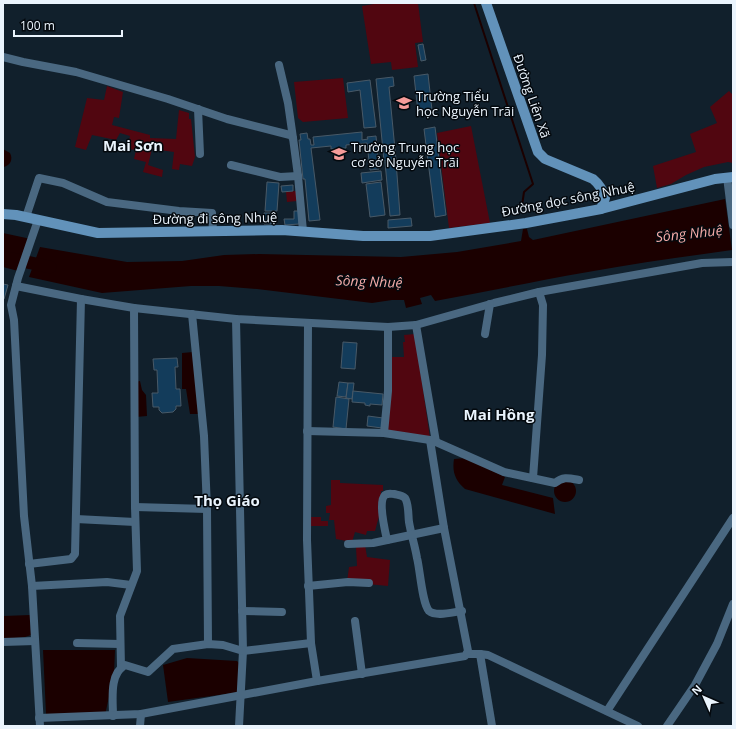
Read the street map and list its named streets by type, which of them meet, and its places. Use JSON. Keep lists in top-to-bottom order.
{
  "streets": {
    "street": ["Đường Liên Xã", "Đường dọc sông Nhuệ", "Đường đi sông Nhuệ"]
  },
  "crossings": [
    ["Đường Liên Xã", "Đường dọc sông Nhuệ"],
    ["Đường dọc sông Nhuệ", "Đường đi sông Nhuệ"]
  ],
  "districts": ["Mai Sơn", "Mai Hồng", "Thọ Giáo"],
  "water": ["Sông Nhuệ"],
  "places": {
    "school or university": ["Trường Tiểu học Nguyễn Trãi", "Trường Trung học cơ sở Nguyễn Trãi"]
  },
  "scale_bar": "100 m",
  "north": "top left"
}
